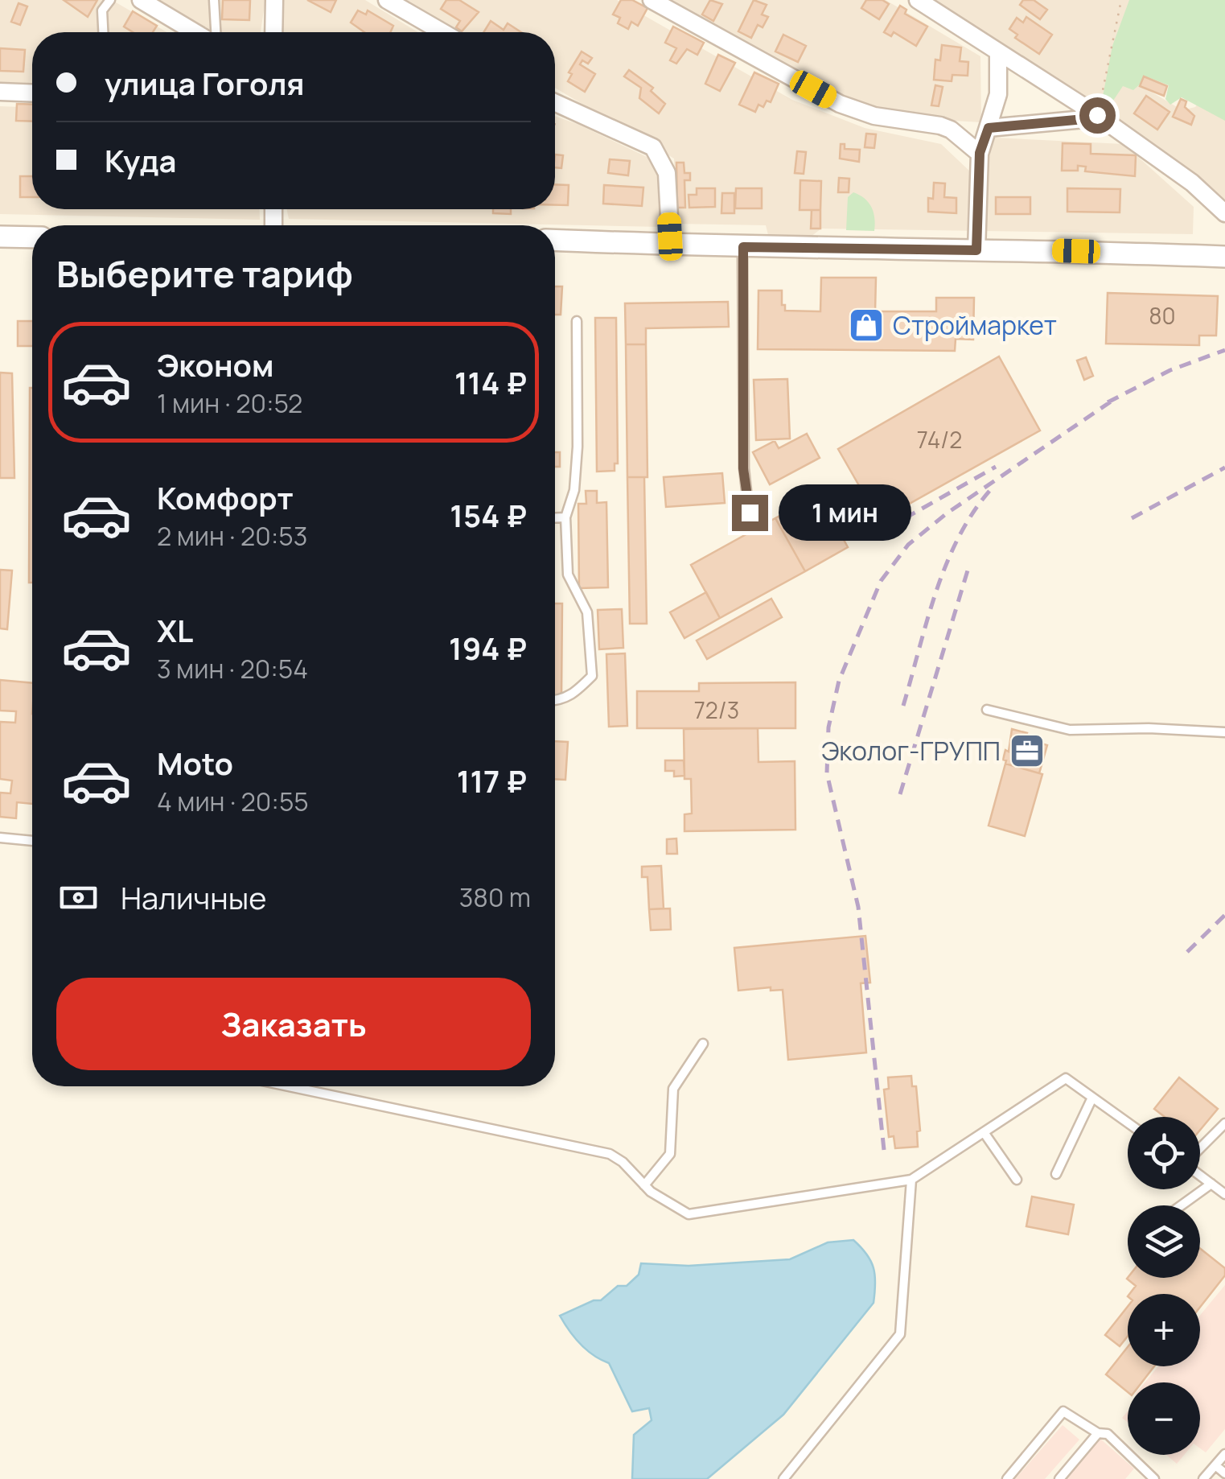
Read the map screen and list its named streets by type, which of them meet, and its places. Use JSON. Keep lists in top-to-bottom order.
{
  "places": {
    "shop": ["Строймаркет"],
    "office": ["Эколог-ГРУПП"]
  },
  "house_numbers": ["80", "74/2", "72/3"],
  "page": {
    "banner": ["улица Гоголя", "Куда"],
    "heading": "Выберите тариф",
    "list": [
      {
        "name": "Эконом",
        "note": "1 мин · 20:52",
        "value": "114 ₽"
      },
      {
        "name": "Комфорт",
        "note": "2 мин · 20:53",
        "value": "154 ₽"
      },
      {
        "name": "XL",
        "note": "3 мин · 20:54",
        "value": "194 ₽"
      },
      {
        "name": "Moto",
        "note": "4 мин · 20:55",
        "value": "117 ₽"
      }
    ],
    "bubble": "1 мин",
    "pay": ["Наличные", "380 m"],
    "buttons": "Заказать",
    "map_buttons": ["+", "−"]
  }
}
